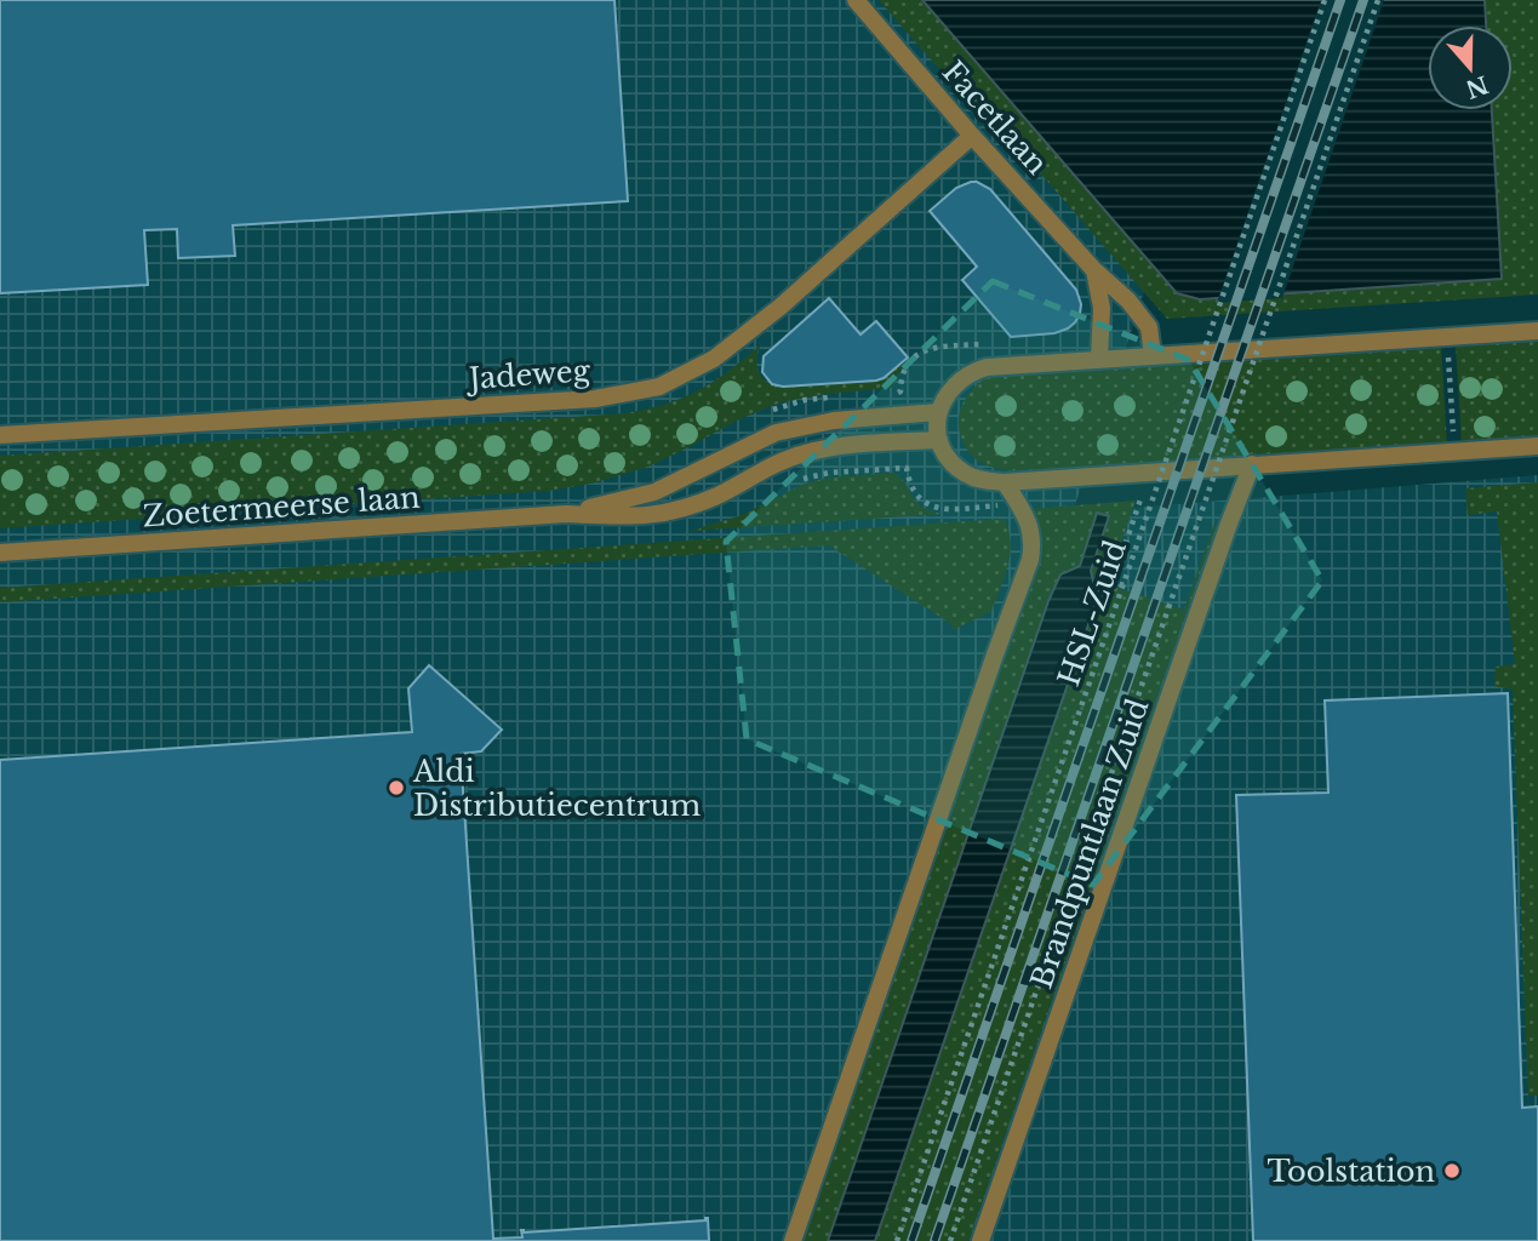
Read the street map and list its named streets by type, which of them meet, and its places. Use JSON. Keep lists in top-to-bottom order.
{
  "streets": {
    "street": [
      "Facetlaan",
      "Jadeweg",
      "Zoetermeerse laan",
      "Brandpuntlaan Zuid"
    ],
    "path": ["HSL-Zuid"]
  },
  "crossings": [
    ["Facetlaan", "Jadeweg"]
  ],
  "places": ["Aldi Distributiecentrum", "Toolstation"],
  "north": "bottom"
}
